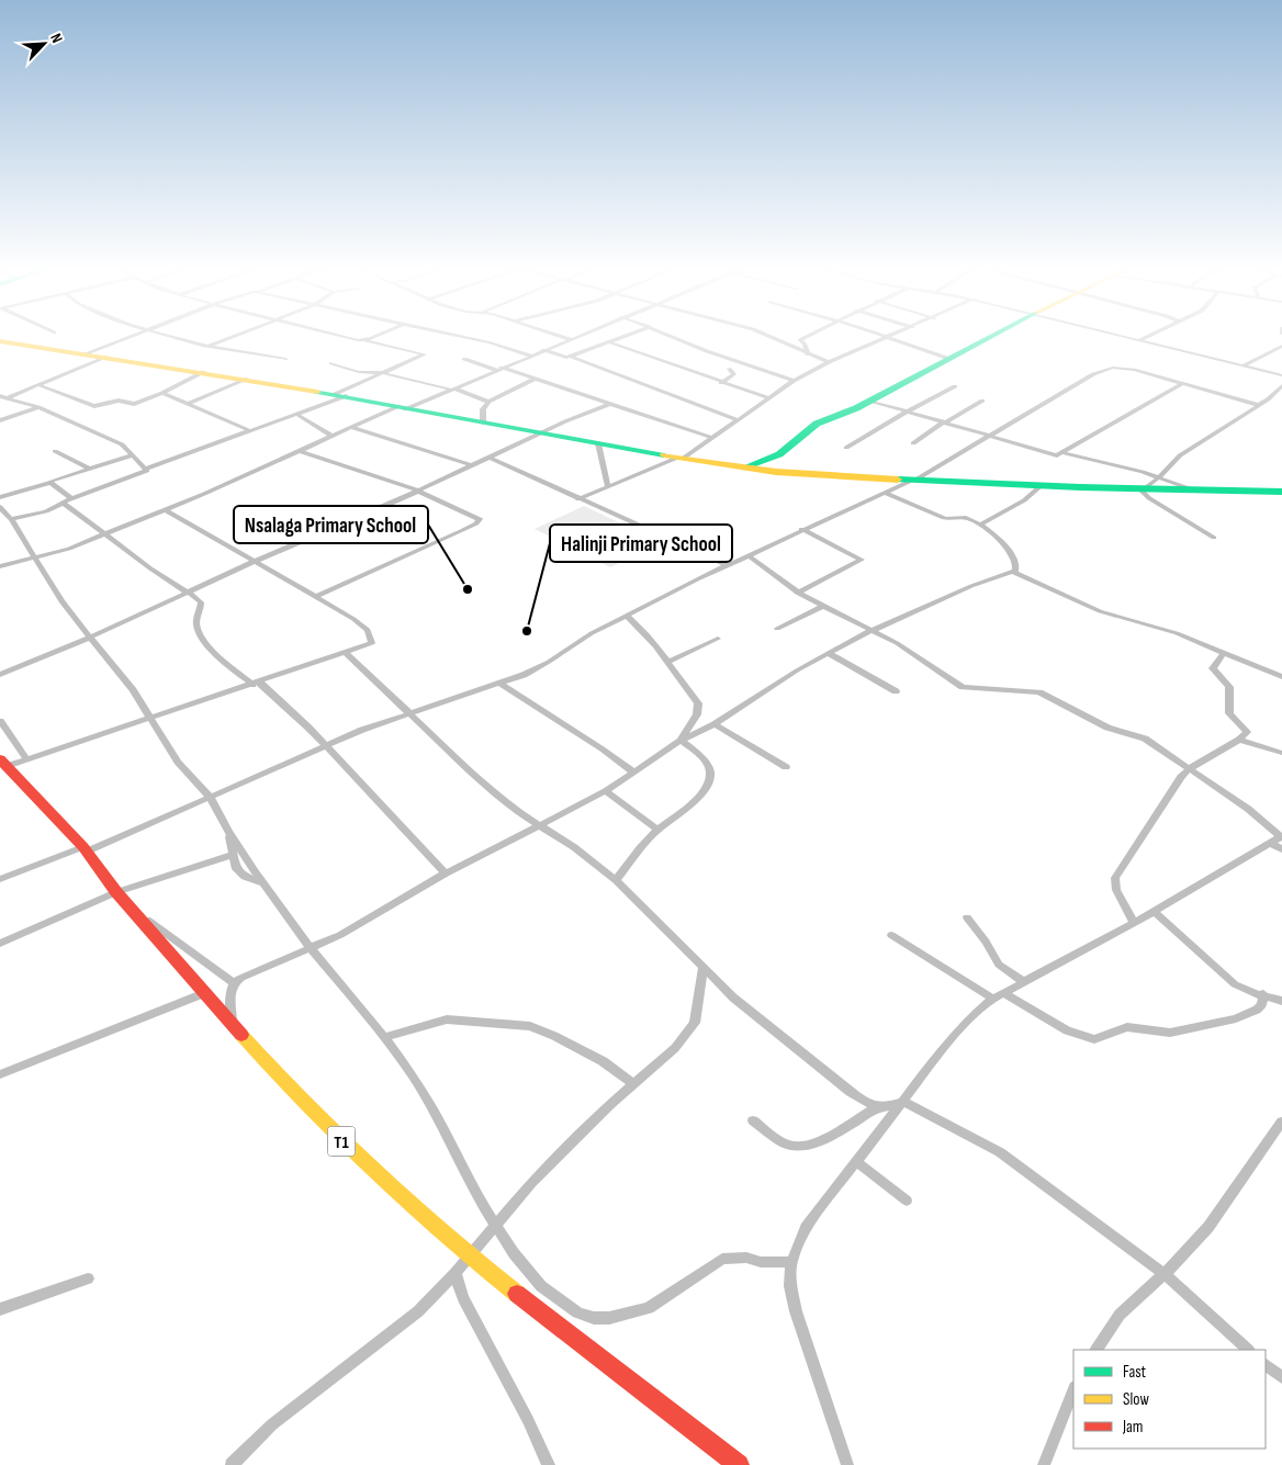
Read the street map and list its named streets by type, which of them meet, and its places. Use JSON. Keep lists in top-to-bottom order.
{
  "streets": {
    "main road": ["T1"]
  },
  "places": ["Nsalaga Primary School", "Halinji Primary School"],
  "legend": ["Fast", "Slow", "Jam"],
  "north": "top right"
}
